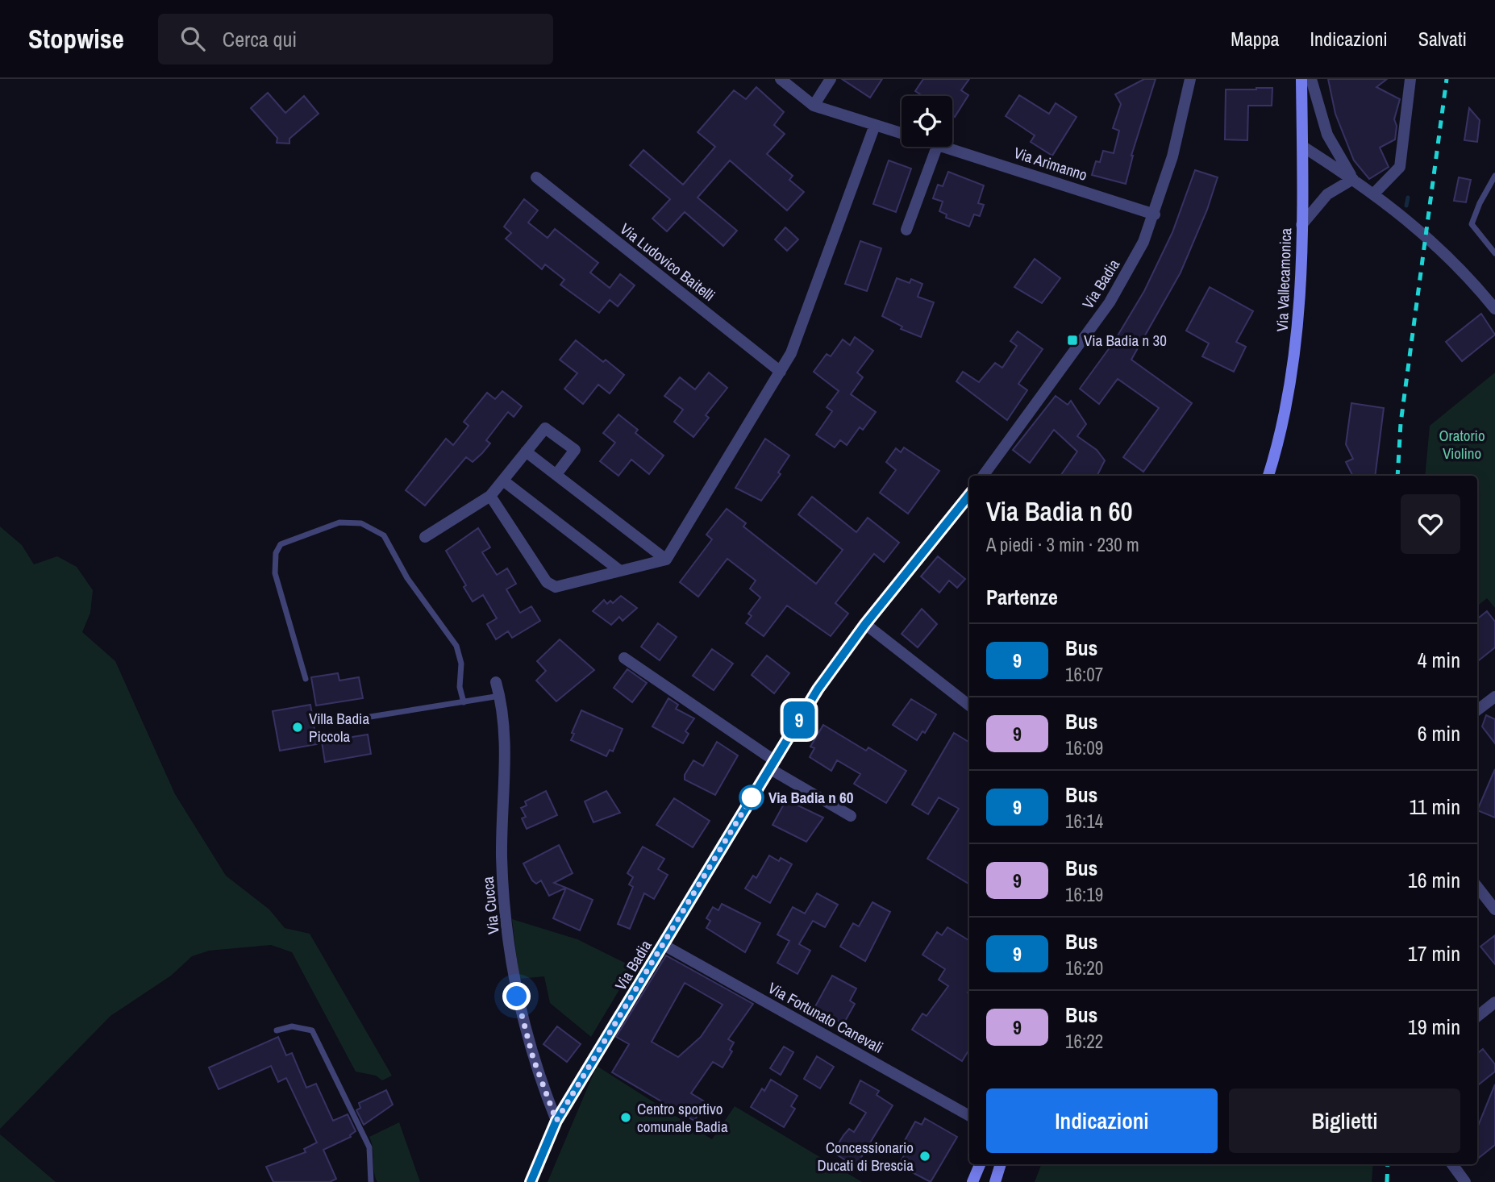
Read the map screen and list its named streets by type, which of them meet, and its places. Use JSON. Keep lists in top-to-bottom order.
{
  "streets": {
    "main road": ["Via Vallecamonica"],
    "street": [
      "Via Arimanno",
      "Via Ludovico Baitelli",
      "Via Badia",
      "Via Cucca",
      "Via Fortunato Canevali"
    ]
  },
  "crossings": [
    ["Via Arimanno", "Via Badia"],
    ["Via Badia", "Via Cucca"],
    ["Via Badia", "Via Fortunato Canevali"]
  ],
  "parks": ["Oratorio Violino"],
  "places": {
    "transit": ["Via Badia n 30"],
    "other": [
      "Villa Badia Piccola",
      "Via Badia n 60",
      "Centro sportivo comunale Badia",
      "Concessionario Ducati di Brescia"
    ]
  },
  "lines": ["bus line 9"],
  "page": {
    "header": "Stopwise",
    "search": "Cerca qui",
    "nav": ["Mappa", "Indicazioni", "Salvati"],
    "on_map": "9",
    "heading": [
      ["Via Badia n 60", "A piedi · 3 min · 230 m"],
      "Partenze"
    ],
    "list": [
      {
        "mark": "9",
        "name": "Bus",
        "note": "16:07",
        "value": "4 min"
      },
      {
        "mark": "9",
        "name": "Bus",
        "note": "16:09",
        "value": "6 min"
      },
      {
        "mark": "9",
        "name": "Bus",
        "note": "16:14",
        "value": "11 min"
      },
      {
        "mark": "9",
        "name": "Bus",
        "note": "16:19",
        "value": "16 min"
      },
      {
        "mark": "9",
        "name": "Bus",
        "note": "16:20",
        "value": "17 min"
      },
      {
        "mark": "9",
        "name": "Bus",
        "note": "16:22",
        "value": "19 min"
      }
    ],
    "buttons": ["Indicazioni", "Biglietti"]
  }
}
